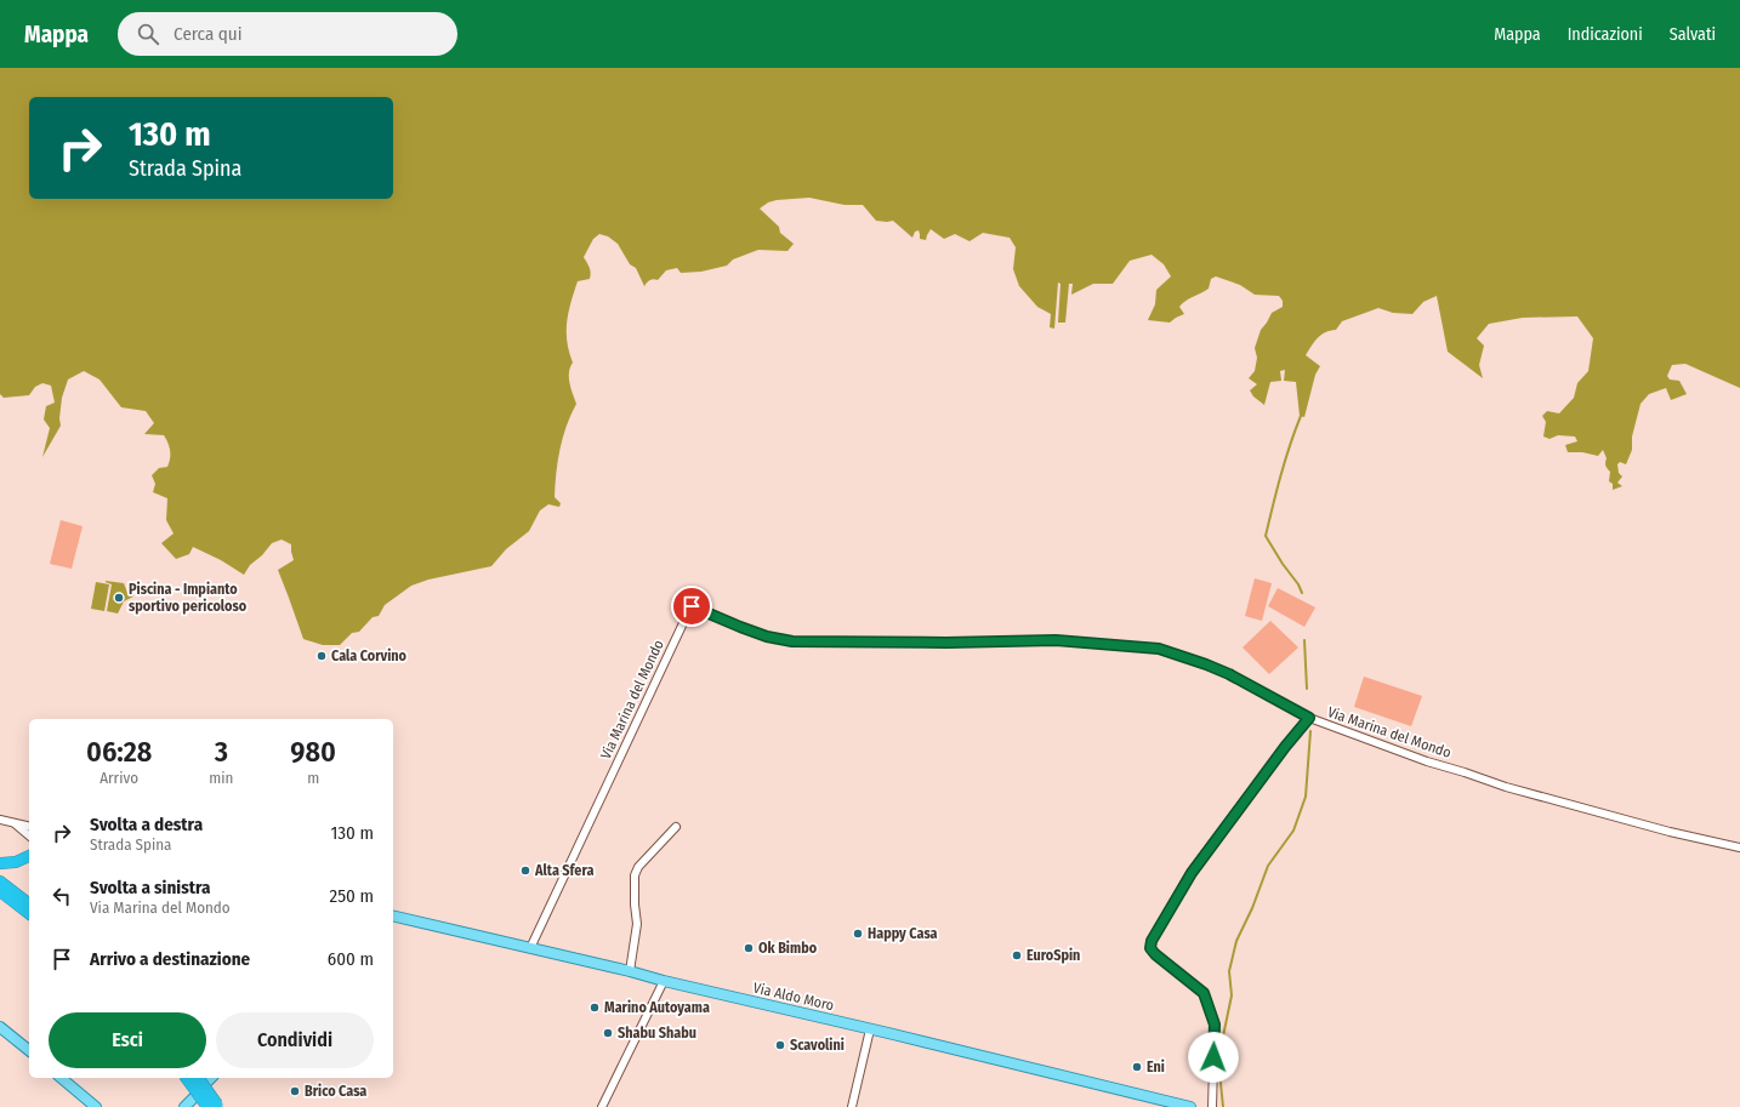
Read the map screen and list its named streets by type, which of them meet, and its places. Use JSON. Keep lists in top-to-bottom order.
{
  "streets": {
    "main road": ["Via Aldo Moro"],
    "street": ["Via Marina del Mondo"]
  },
  "crossings": [
    ["Via Marina del Mondo", "Via Aldo Moro"]
  ],
  "places": [
    "Piscina - Impianto sportivo pericoloso",
    "Cala Corvino",
    "Alta Sfera",
    "Happy Casa",
    "Ok Bimbo",
    "EuroSpin",
    "Marino Autoyama",
    "Shabu Shabu",
    "Scavolini",
    "Eni",
    "Brico Casa"
  ],
  "page": {
    "header": "Mappa",
    "search": "Cerca qui",
    "nav": ["Mappa", "Indicazioni", "Salvati"],
    "turn": ["130 m", "Strada Spina"],
    "eta": [
      "06:28",
      "Arrivo",
      "3",
      "min",
      "980",
      "m"
    ],
    "list": [
      {
        "name": "Svolta a destra",
        "note": "Strada Spina",
        "value": "130 m"
      },
      {
        "name": "Svolta a sinistra",
        "note": "Via Marina del Mondo",
        "value": "250 m"
      },
      {
        "name": "Arrivo a destinazione",
        "value": "600 m"
      }
    ],
    "buttons": ["Esci", "Condividi"]
  }
}
